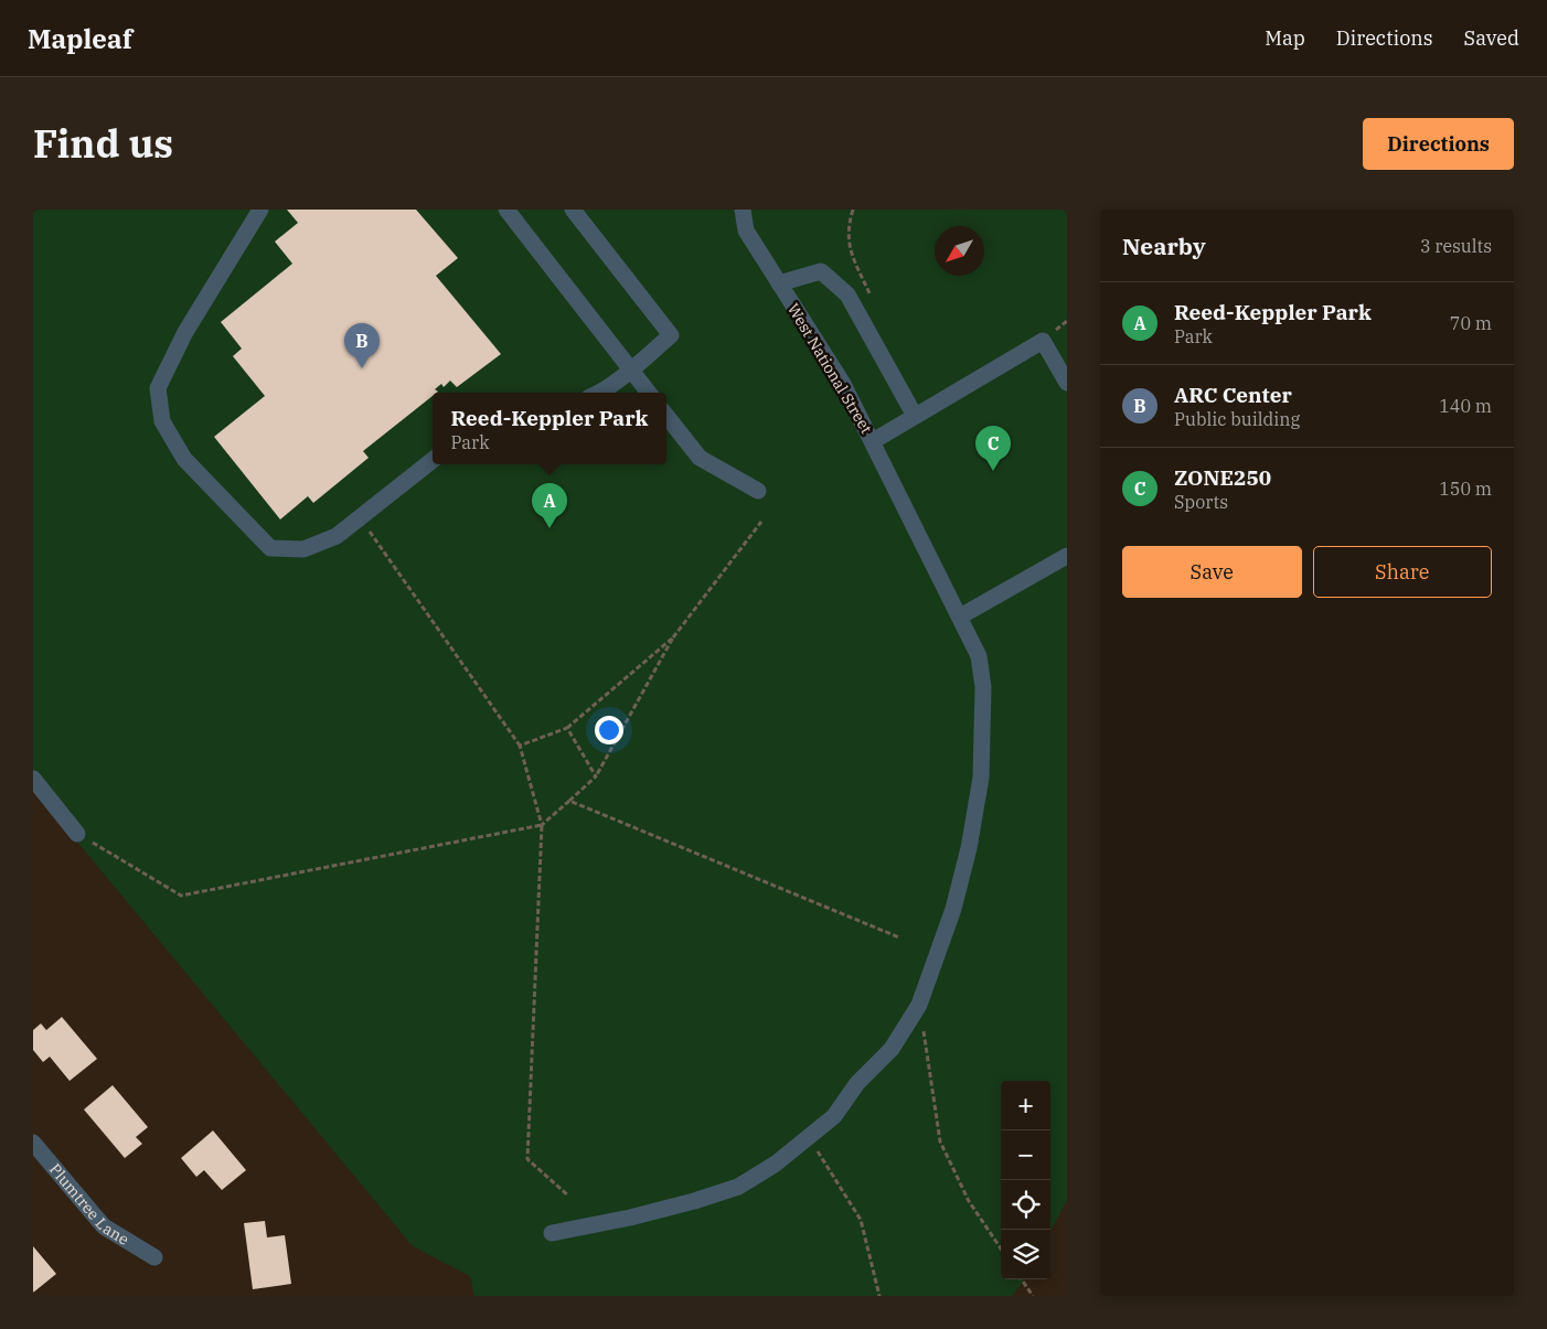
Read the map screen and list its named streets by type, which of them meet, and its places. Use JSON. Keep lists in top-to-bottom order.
{
  "streets": {
    "street": ["West National Street", "Plumtree Lane"]
  },
  "north": "bottom left",
  "page": {
    "header": "Mapleaf",
    "nav": ["Map", "Directions", "Saved"],
    "title": "Find us",
    "buttons": [
      "Directions",
      ["Save", "Share"]
    ],
    "heading": ["Nearby", "3 results"],
    "list": [
      {
        "mark": "A",
        "name": "Reed-Keppler Park",
        "note": "Park",
        "value": "70 m"
      },
      {
        "mark": "B",
        "name": "ARC Center",
        "note": "Public building",
        "value": "140 m"
      },
      {
        "mark": "C",
        "name": "ZONE250",
        "note": "Sports",
        "value": "150 m"
      }
    ],
    "pins": ["B", "C", "A"],
    "popup": ["Reed-Keppler Park", "Park"],
    "map_buttons": ["+", "−"]
  }
}
